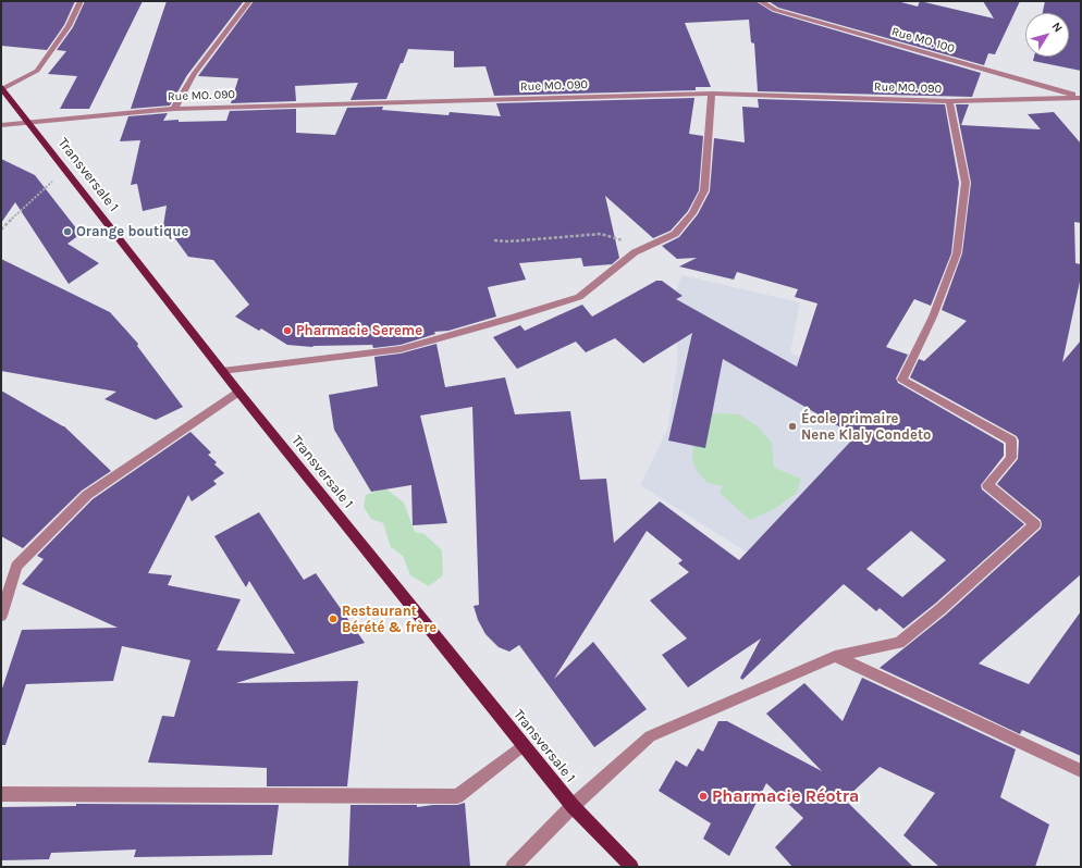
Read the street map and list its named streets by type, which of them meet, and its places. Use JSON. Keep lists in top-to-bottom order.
{
  "streets": {
    "main road": ["Transversale 1"],
    "street": ["Rue MO. 100", "Rue MO. 090"]
  },
  "crossings": [
    ["Rue MO. 100", "Rue MO. 090"],
    ["Rue MO. 090", "Transversale 1"]
  ],
  "places": [
    "Orange boutique",
    "Pharmacie Sereme",
    "École primaire Nene Klaly Condeto",
    "Restaurant Bérété & frère",
    "Pharmacie Réotra"
  ],
  "north": "top right"
}
